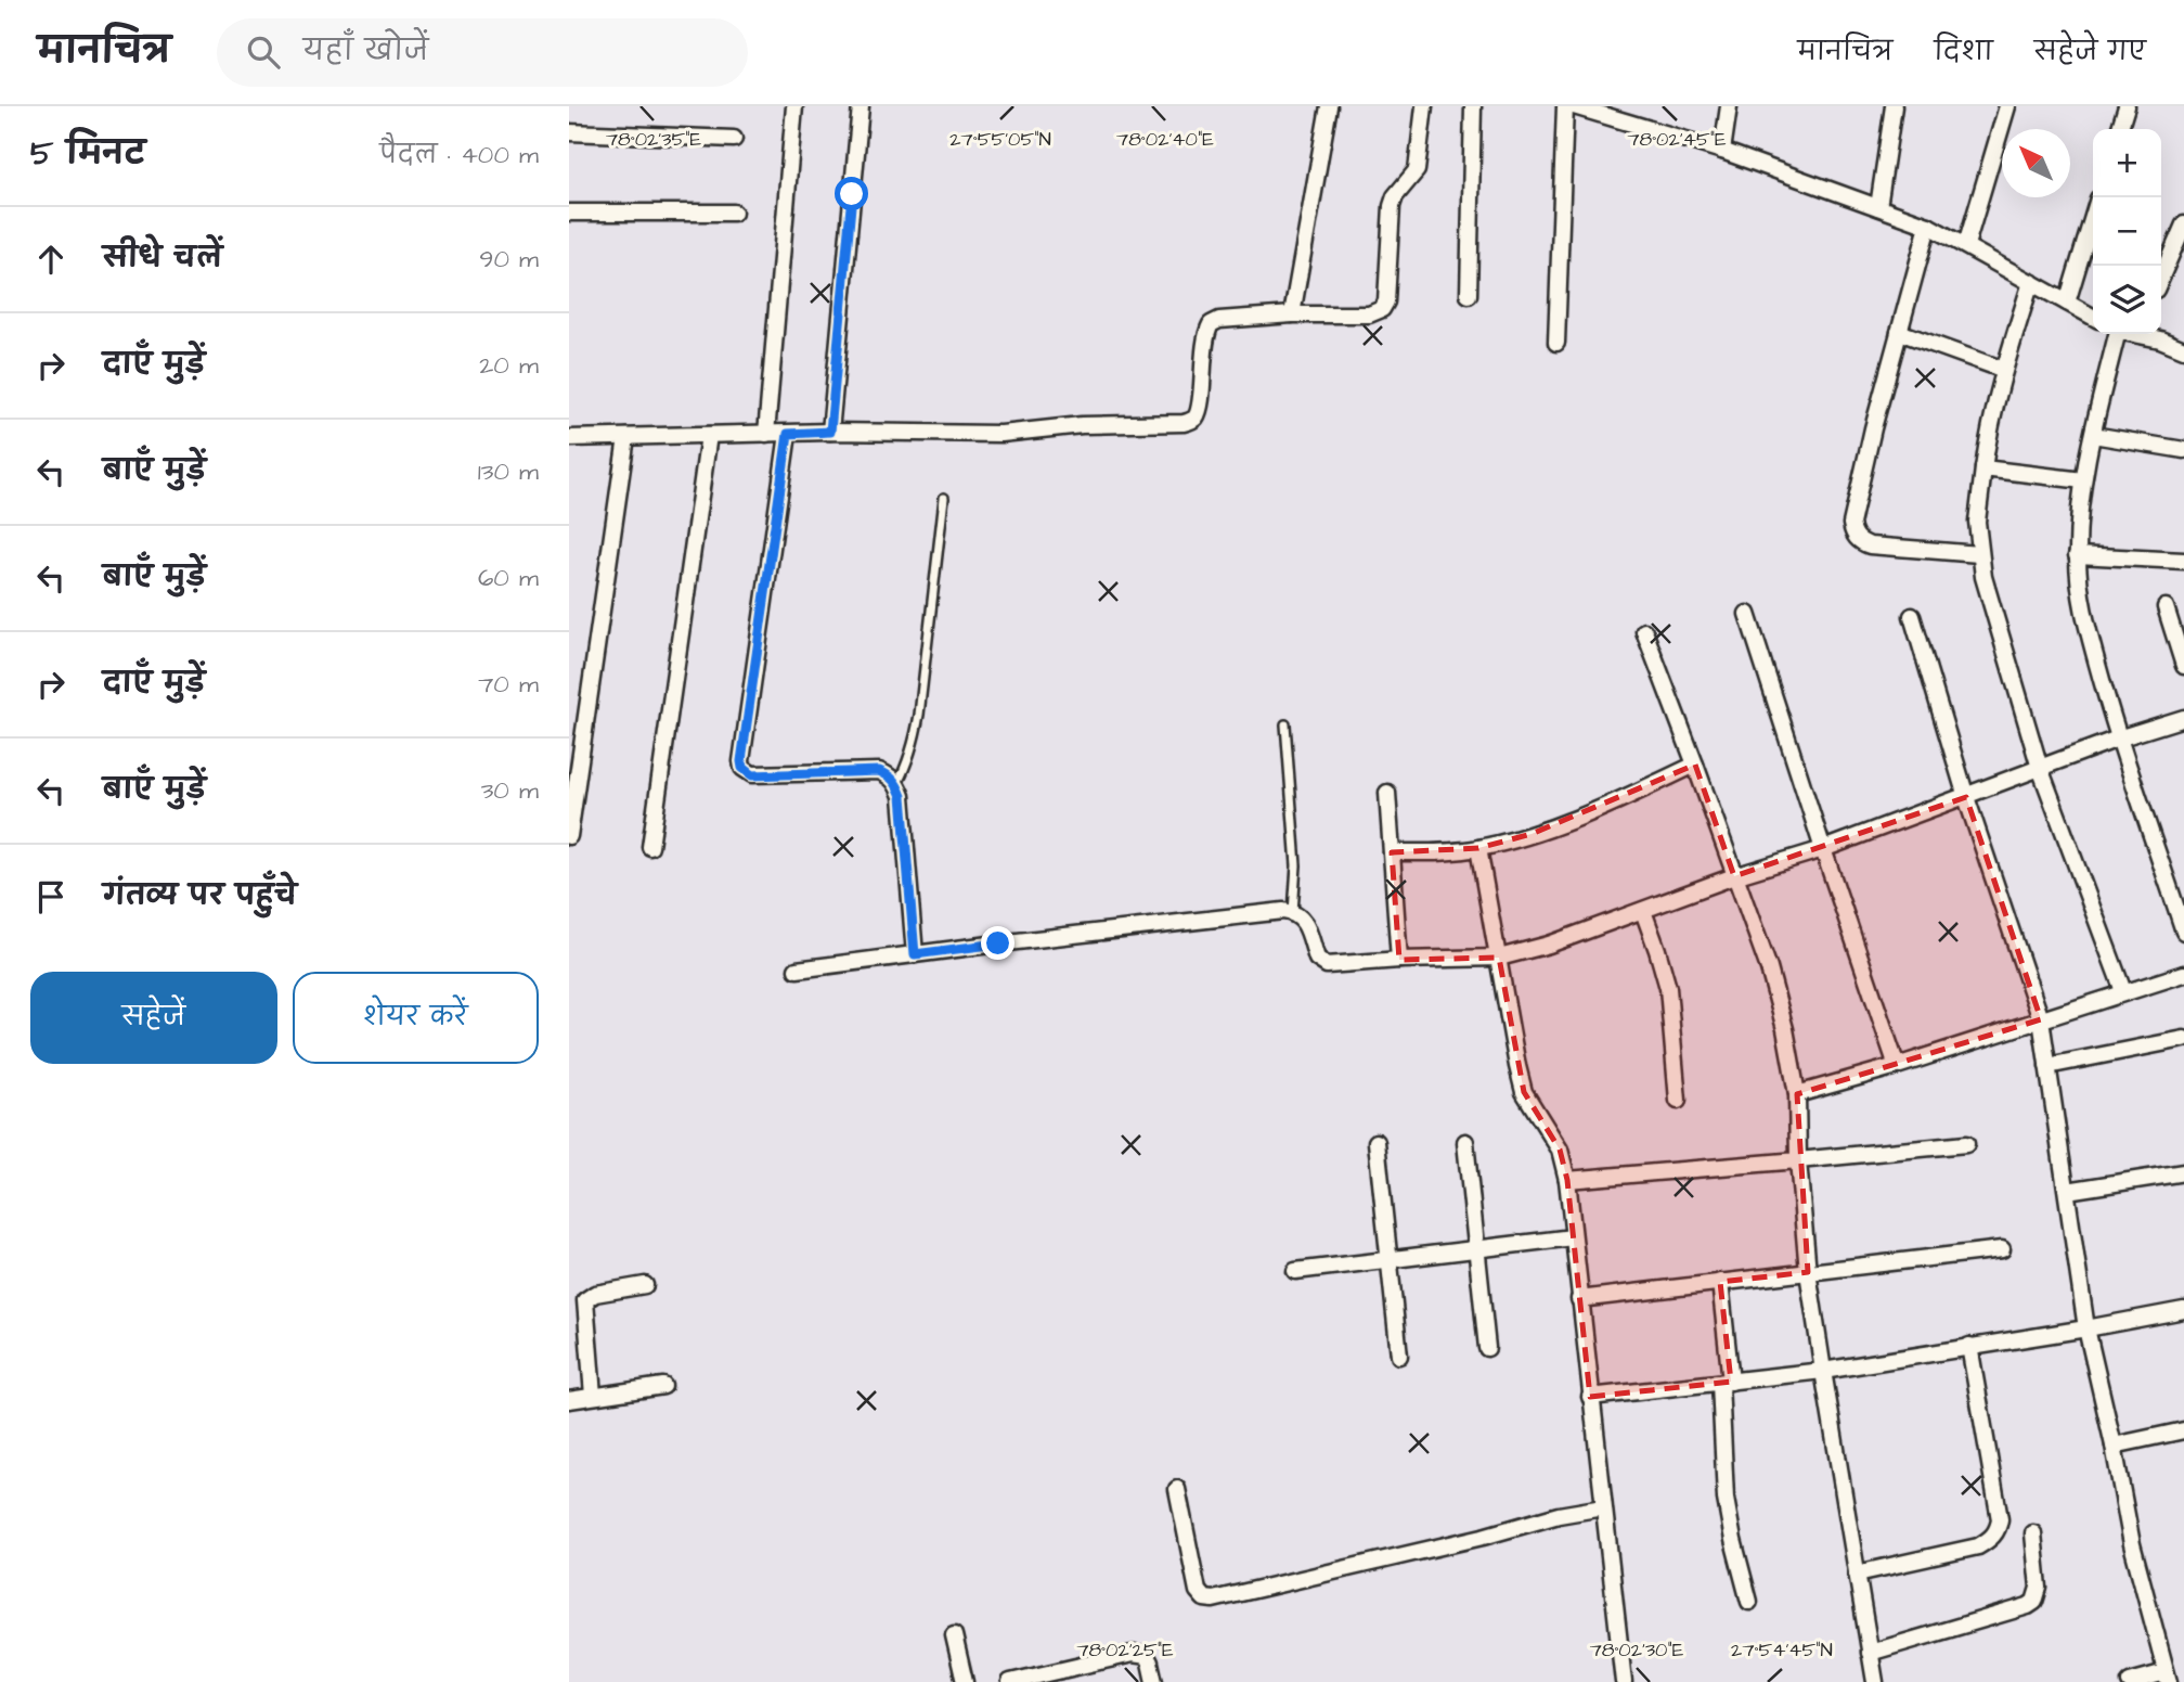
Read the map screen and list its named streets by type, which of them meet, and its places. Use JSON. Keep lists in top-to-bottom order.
{
  "north": "top left",
  "page": {
    "header": "मानचित्र",
    "search": "यहाँ खोजें",
    "nav": ["मानचित्र", "दिशा", "सहेजे गए"],
    "heading": ["5 मिनट", "पैदल · 400 m"],
    "map_buttons": ["+", "−"],
    "list": [
      ["सीधे चलें", "90 m"],
      ["दाएँ मुड़ें", "20 m"],
      ["बाएँ मुड़ें", "130 m"],
      ["बाएँ मुड़ें", "60 m"],
      ["दाएँ मुड़ें", "70 m"],
      ["बाएँ मुड़ें", "30 m"],
      "गंतव्य पर पहुँचे"
    ],
    "buttons": ["सहेजें", "शेयर करें"]
  },
  "coordinates": [
    "27°55'05\"N",
    "78°02'35\"E",
    "78°02'40\"E",
    "78°02'45\"E",
    "78°02'25\"E",
    "78°02'30\"E",
    "27°54'45\"N"
  ]
}
